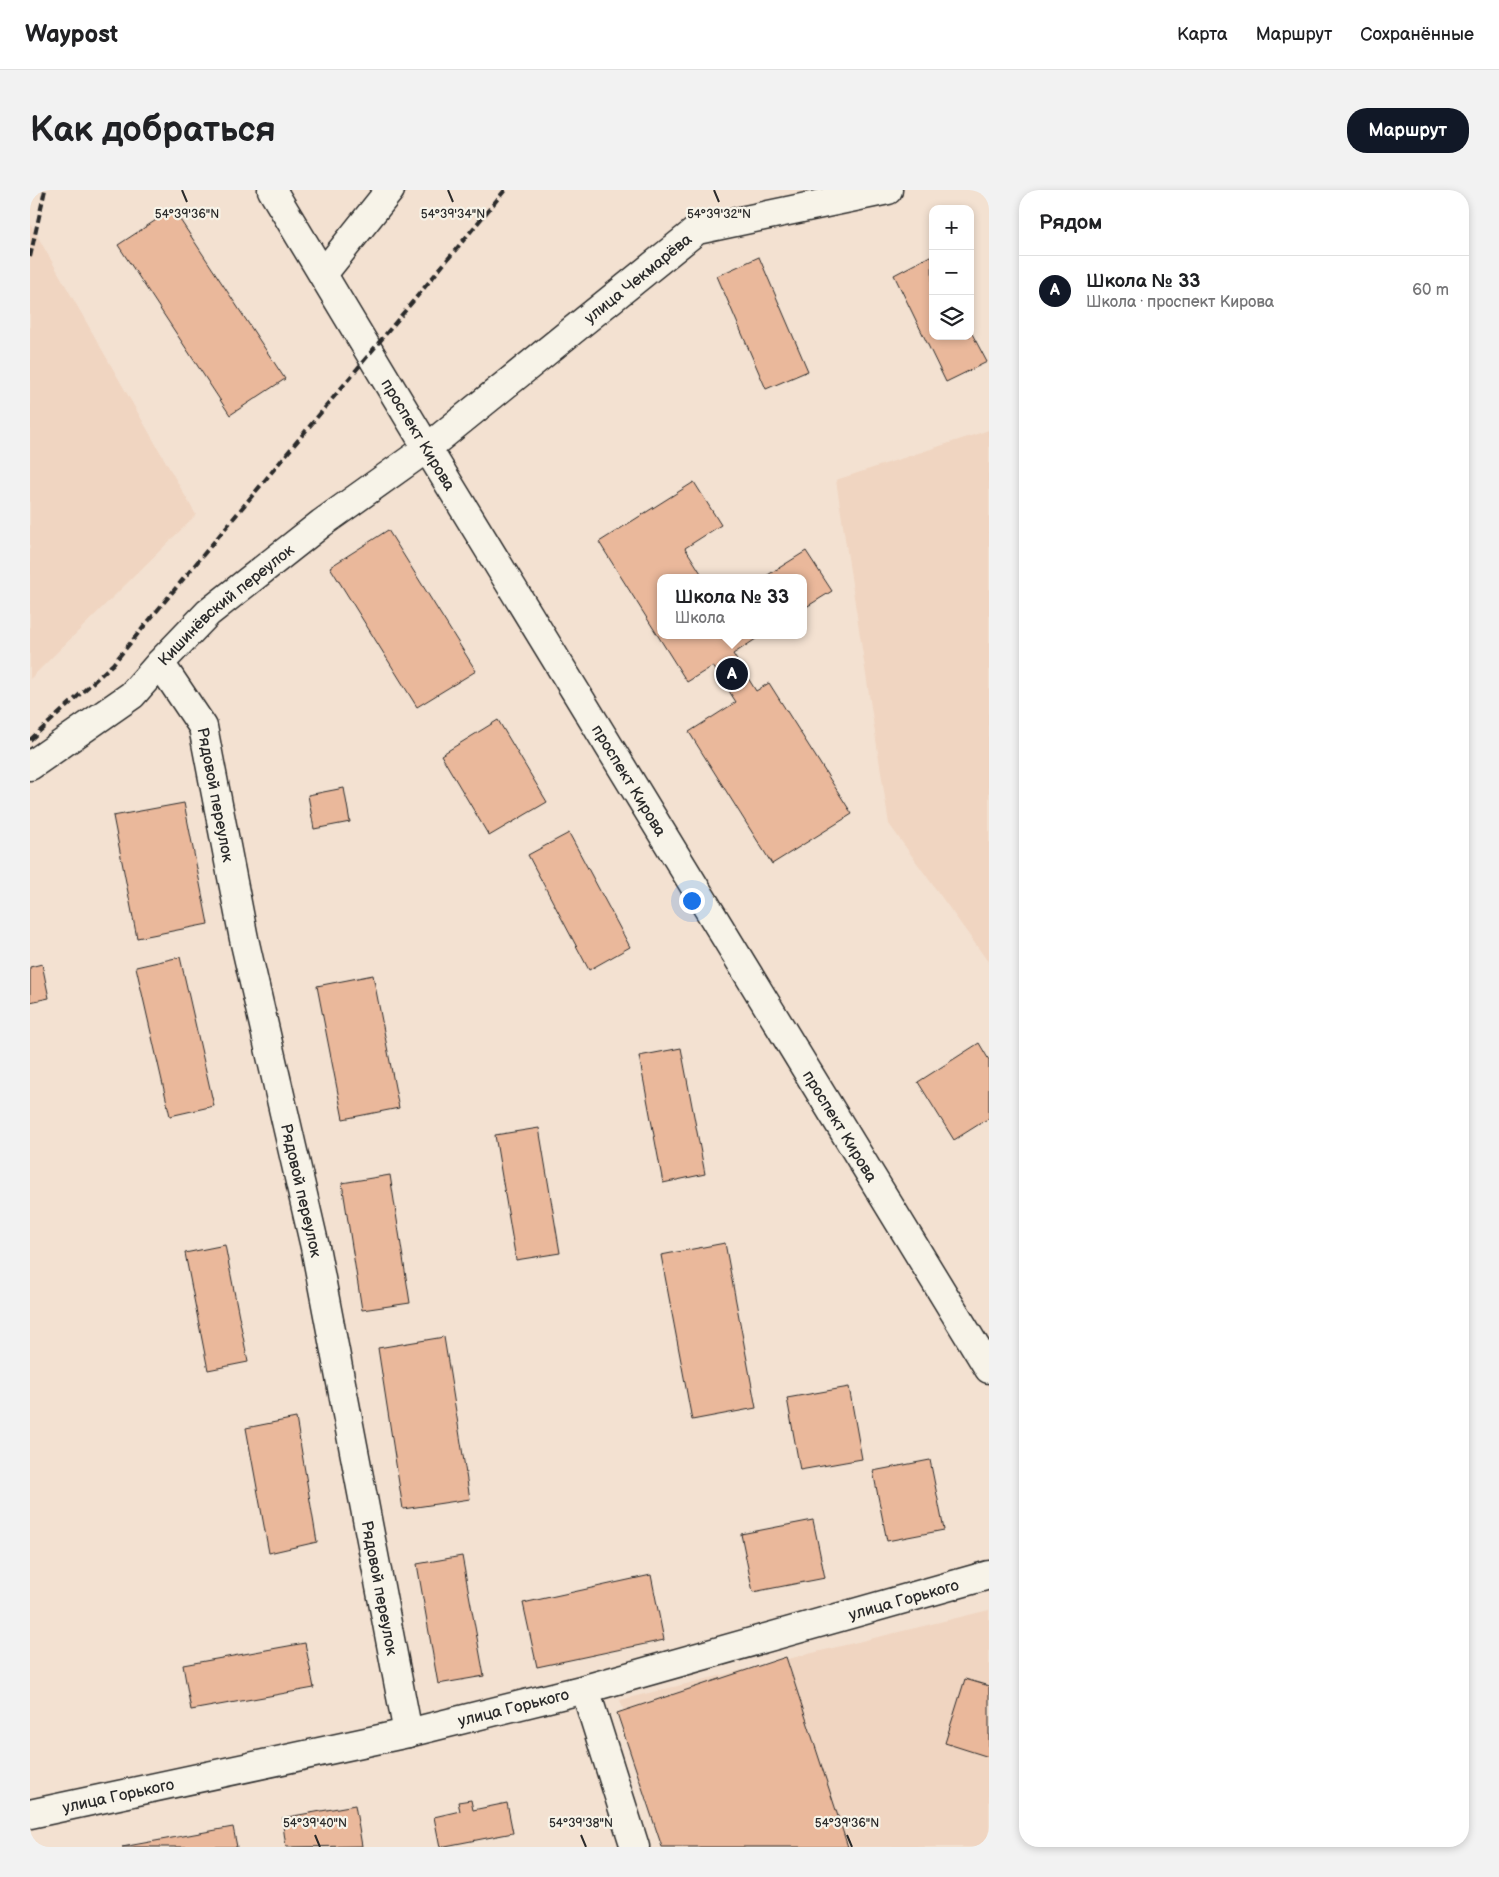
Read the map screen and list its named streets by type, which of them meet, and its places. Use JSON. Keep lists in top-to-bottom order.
{
  "streets": {
    "street": [
      "улица Чекмарёва",
      "проспект Кирова",
      "Кишинёвский переулок",
      "Рядовой переулок",
      "улица Горького"
    ]
  },
  "crossings": [
    ["улица Чекмарёва", "проспект Кирова"],
    ["улица Чекмарёва", "Кишинёвский переулок"],
    ["проспект Кирова", "Кишинёвский переулок"],
    ["Кишинёвский переулок", "Рядовой переулок"],
    ["Рядовой переулок", "улица Горького"]
  ],
  "page": {
    "header": "Waypost",
    "nav": ["Карта", "Маршрут", "Сохранённые"],
    "buttons": "Маршрут",
    "title": "Как добраться",
    "heading": "Рядом",
    "map_buttons": ["+", "−"],
    "list": [
      {
        "mark": "A",
        "name": "Школа № 33",
        "note": "Школа · проспект Кирова",
        "value": "60 m"
      }
    ],
    "popup": ["Школа № 33", "Школа"],
    "pins": "A"
  },
  "coordinates": [
    "54°39'36\"N",
    "54°39'34\"N",
    "54°39'32\"N",
    "54°39'40\"N",
    "54°39'38\"N"
  ]
}
